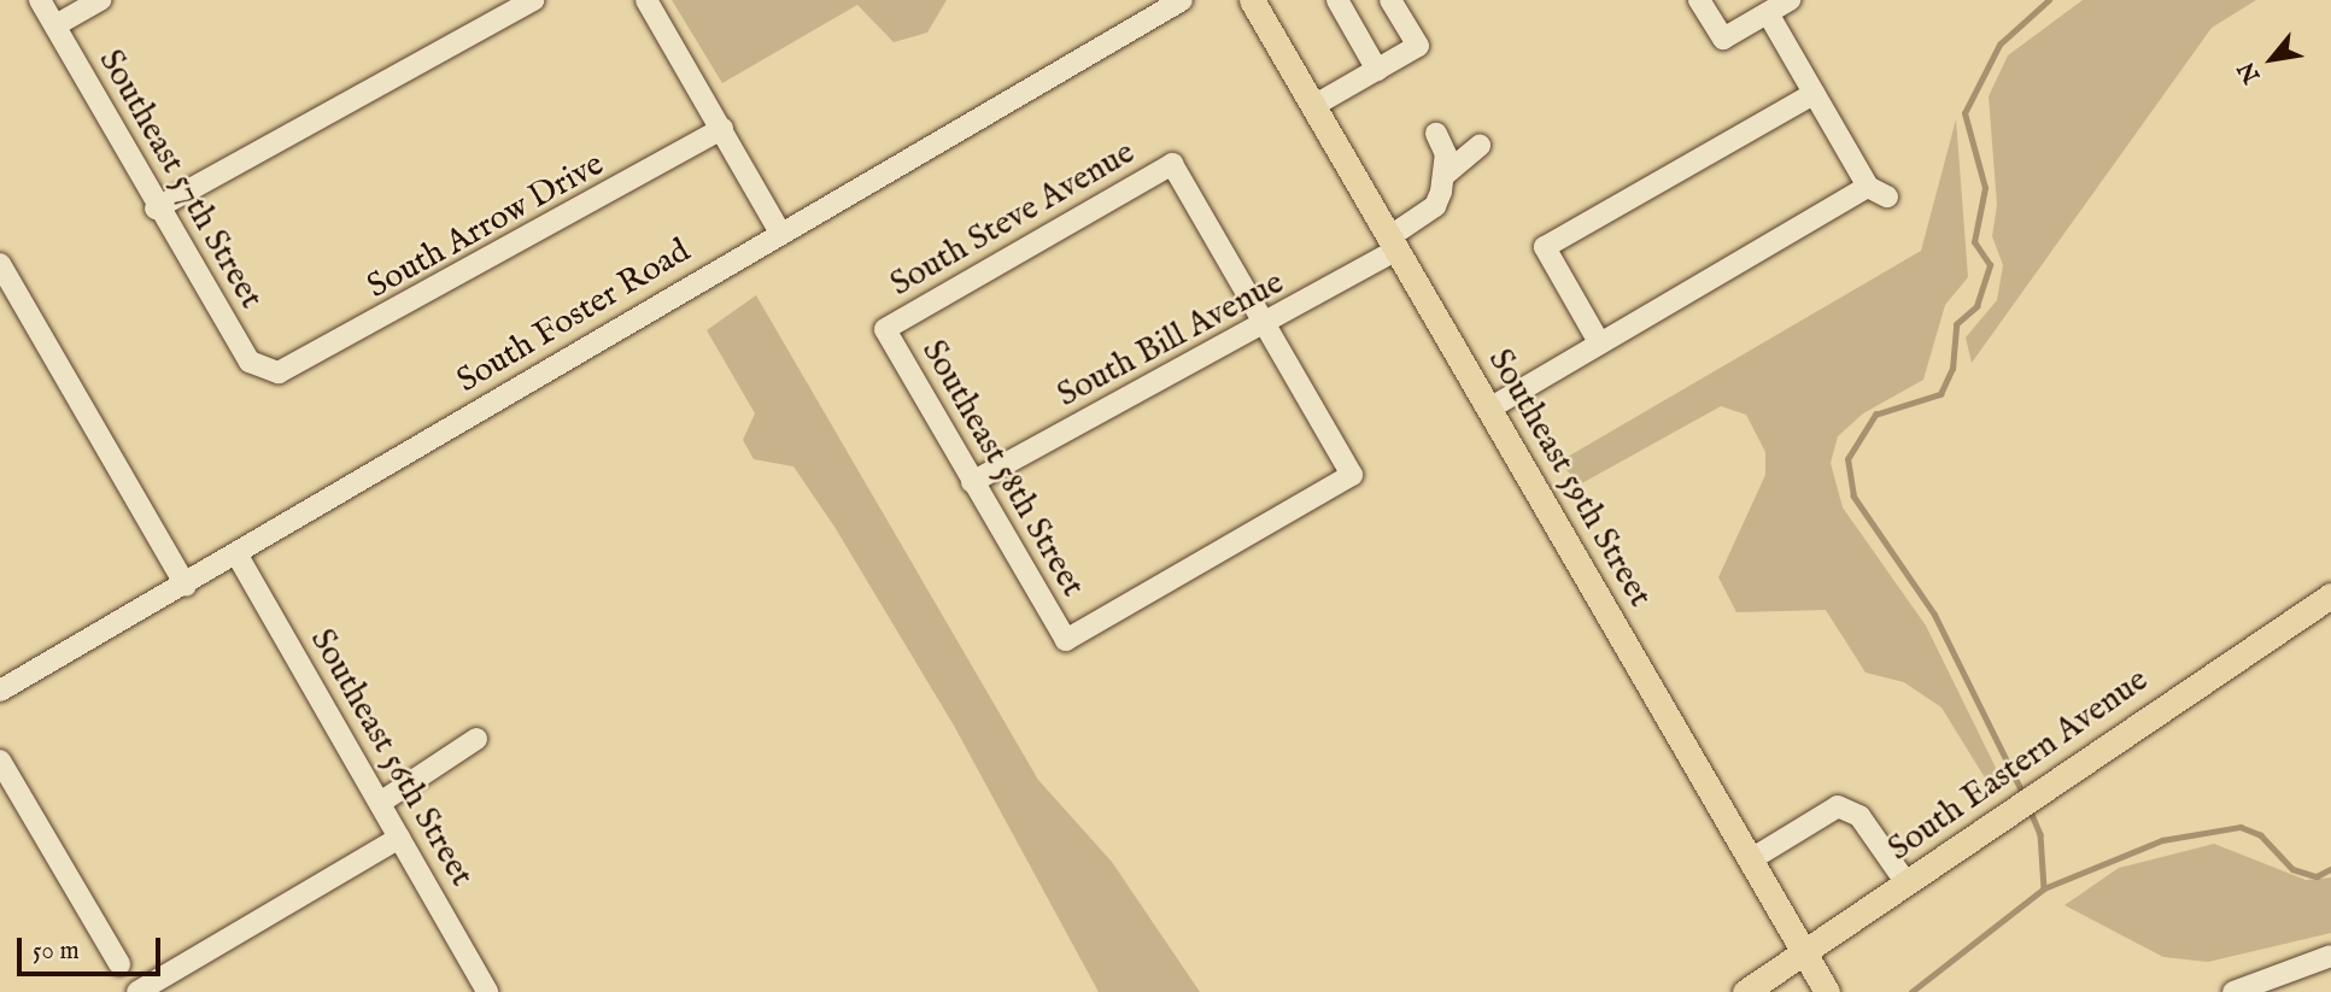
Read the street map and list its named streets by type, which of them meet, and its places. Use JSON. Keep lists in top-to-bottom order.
{
  "streets": {
    "main road": ["Southeast 59th Street", "South Eastern Avenue"],
    "street": [
      "Southeast 57th Street",
      "South Steve Avenue",
      "South Arrow Drive",
      "South Foster Road",
      "South Bill Avenue",
      "Southeast 58th Street",
      "Southeast 56th Street"
    ]
  },
  "crossings": [
    ["Southeast 57th Street", "South Arrow Drive"],
    ["South Steve Avenue", "South Bill Avenue"],
    ["South Steve Avenue", "Southeast 58th Street"],
    ["South Foster Road", "Southeast 56th Street"],
    ["South Bill Avenue", "Southeast 58th Street"],
    ["South Bill Avenue", "Southeast 59th Street"],
    ["Southeast 59th Street", "South Eastern Avenue"]
  ],
  "scale_bar": "50 m",
  "north": "bottom left"
}
